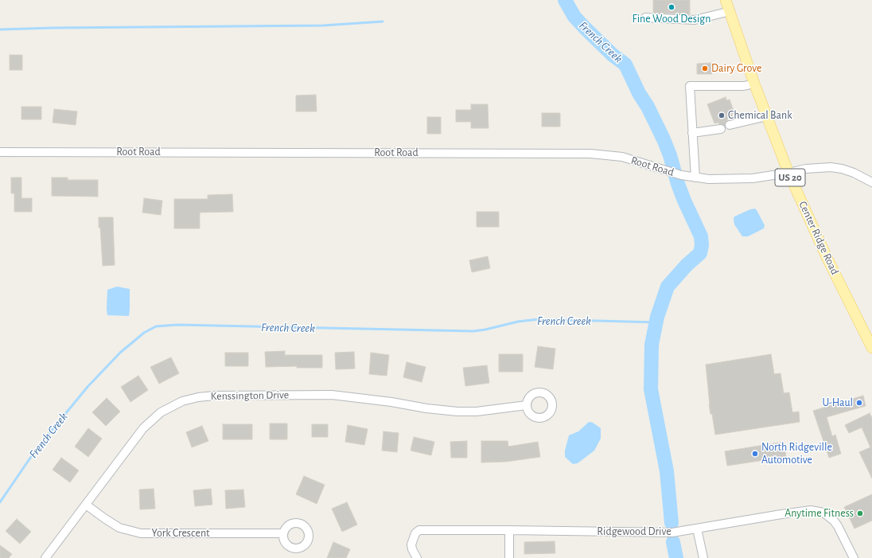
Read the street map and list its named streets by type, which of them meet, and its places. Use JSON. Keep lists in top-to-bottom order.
{
  "streets": {
    "main road": ["US 20", "Center Ridge Road"],
    "street": [
      "Root Road",
      "Kenssington Drive",
      "Ridgewood Drive",
      "York Crescent"
    ]
  },
  "crossings": [
    ["Root Road", "Center Ridge Road"],
    ["Kenssington Drive", "York Crescent"]
  ],
  "water": ["French Creek"],
  "places": [
    "Fine Wood Design",
    "Dairy Grove",
    "Chemical Bank",
    "U-Haul",
    "North Ridgeville Automotive",
    "Anytime Fitness"
  ]
}
